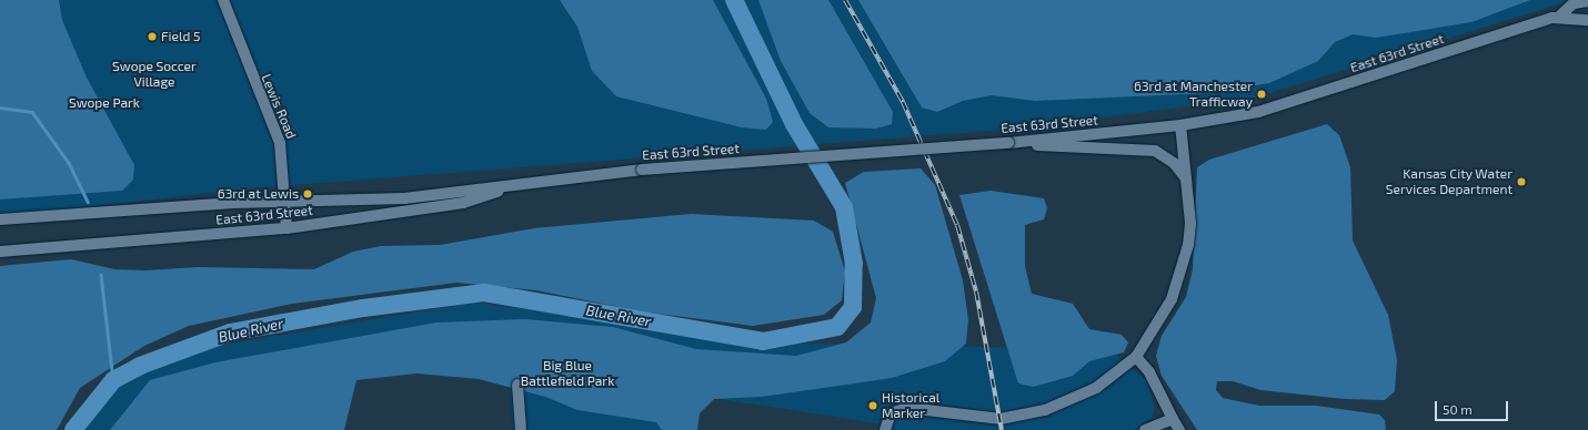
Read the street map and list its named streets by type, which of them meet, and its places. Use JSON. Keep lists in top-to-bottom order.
{
  "streets": {
    "main road": ["East 63rd Street", "Lewis Road"]
  },
  "crossings": [
    ["East 63rd Street", "Lewis Road"]
  ],
  "water": ["Blue River"],
  "parks": ["Swope Soccer Village", "Swope Park", "Big Blue Battlefield Park"],
  "places": [
    "Field 5",
    "63rd at Manchester Trafficway",
    "Kansas City Water Services Department",
    "63rd at Lewis",
    "Historical Marker"
  ],
  "scale_bar": "50 m"
}
